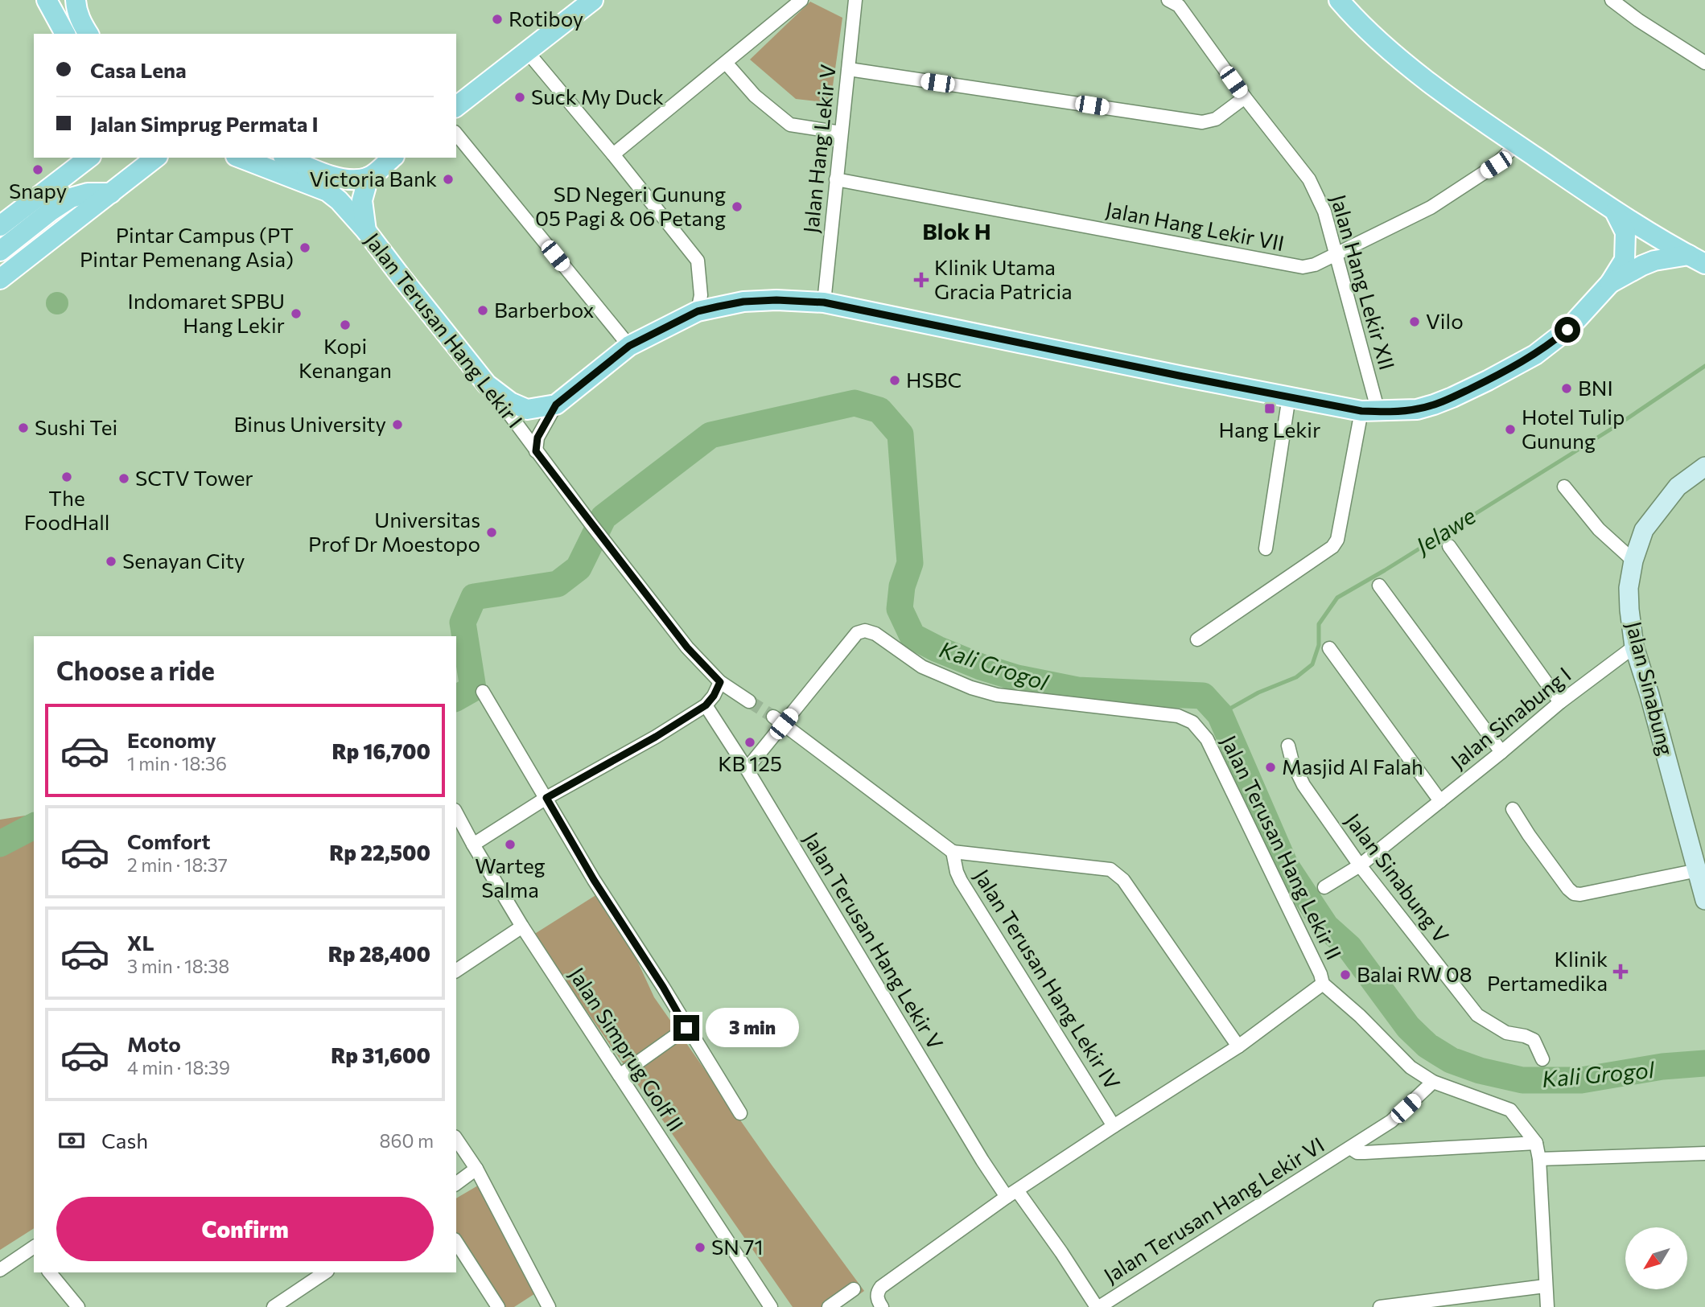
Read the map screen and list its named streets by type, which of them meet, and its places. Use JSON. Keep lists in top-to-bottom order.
{
  "streets": {
    "main road": ["Jalan Terusan Hang Lekir I"],
    "street": [
      "Jalan Hang Lekir V",
      "Jalan Hang Lekir VII",
      "Jalan Hang Lekir XII",
      "Jalan Sinabung",
      "Jalan Sinabung I",
      "Jalan Terusan Hang Lekir II",
      "Jalan Sinabung V",
      "Jalan Terusan Hang Lekir V",
      "Jalan Terusan Hang Lekir IV",
      "Jalan Simprug Golf II",
      "Jalan Terusan Hang Lekir VI"
    ]
  },
  "crossings": [
    ["Jalan Hang Lekir V", "Jalan Hang Lekir VII"],
    ["Jalan Hang Lekir VII", "Jalan Hang Lekir XII"],
    ["Jalan Sinabung", "Jalan Sinabung I"],
    ["Jalan Sinabung I", "Jalan Sinabung V"],
    ["Jalan Terusan Hang Lekir II", "Jalan Terusan Hang Lekir V"],
    ["Jalan Terusan Hang Lekir II", "Jalan Terusan Hang Lekir IV"],
    ["Jalan Terusan Hang Lekir II", "Jalan Terusan Hang Lekir VI"]
  ],
  "districts": ["Blok H"],
  "water": ["Jelawe", "Kali Grogol"],
  "places": {
    "other": [
      "Rotiboy",
      "Suck My Duck",
      "Snapy",
      "Victoria Bank",
      "SD Negeri Gunung 05 Pagi & 06 Petang",
      "Pintar Campus (PT Pintar Pemenang Asia)",
      "Barberbox",
      "Indomaret SPBU Hang Lekir",
      "Vilo",
      "Kopi Kenangan",
      "HSBC",
      "BNI",
      "Binus University",
      "Sushi Tei",
      "Hotel Tulip Gunung",
      "The FoodHall",
      "SCTV Tower",
      "Universitas Prof Dr Moestopo",
      "Senayan City",
      "KB 125",
      "Masjid Al Falah",
      "Warteg Salma",
      "Balai RW 08",
      "SN 71"
    ],
    "health": ["Klinik Utama Gracia Patricia", "Klinik Pertamedika"],
    "transit": ["Hang Lekir"]
  },
  "north": "bottom left",
  "page": {
    "banner": ["Casa Lena", "Jalan Simprug Permata I"],
    "heading": "Choose a ride",
    "list": [
      {
        "name": "Economy",
        "note": "1 min · 18:36",
        "value": "Rp 16,700"
      },
      {
        "name": "Comfort",
        "note": "2 min · 18:37",
        "value": "Rp 22,500"
      },
      {
        "name": "XL",
        "note": "3 min · 18:38",
        "value": "Rp 28,400"
      },
      {
        "name": "Moto",
        "note": "4 min · 18:39",
        "value": "Rp 31,600"
      }
    ],
    "bubble": "3 min",
    "pay": ["Cash", "860 m"],
    "buttons": "Confirm"
  }
}
